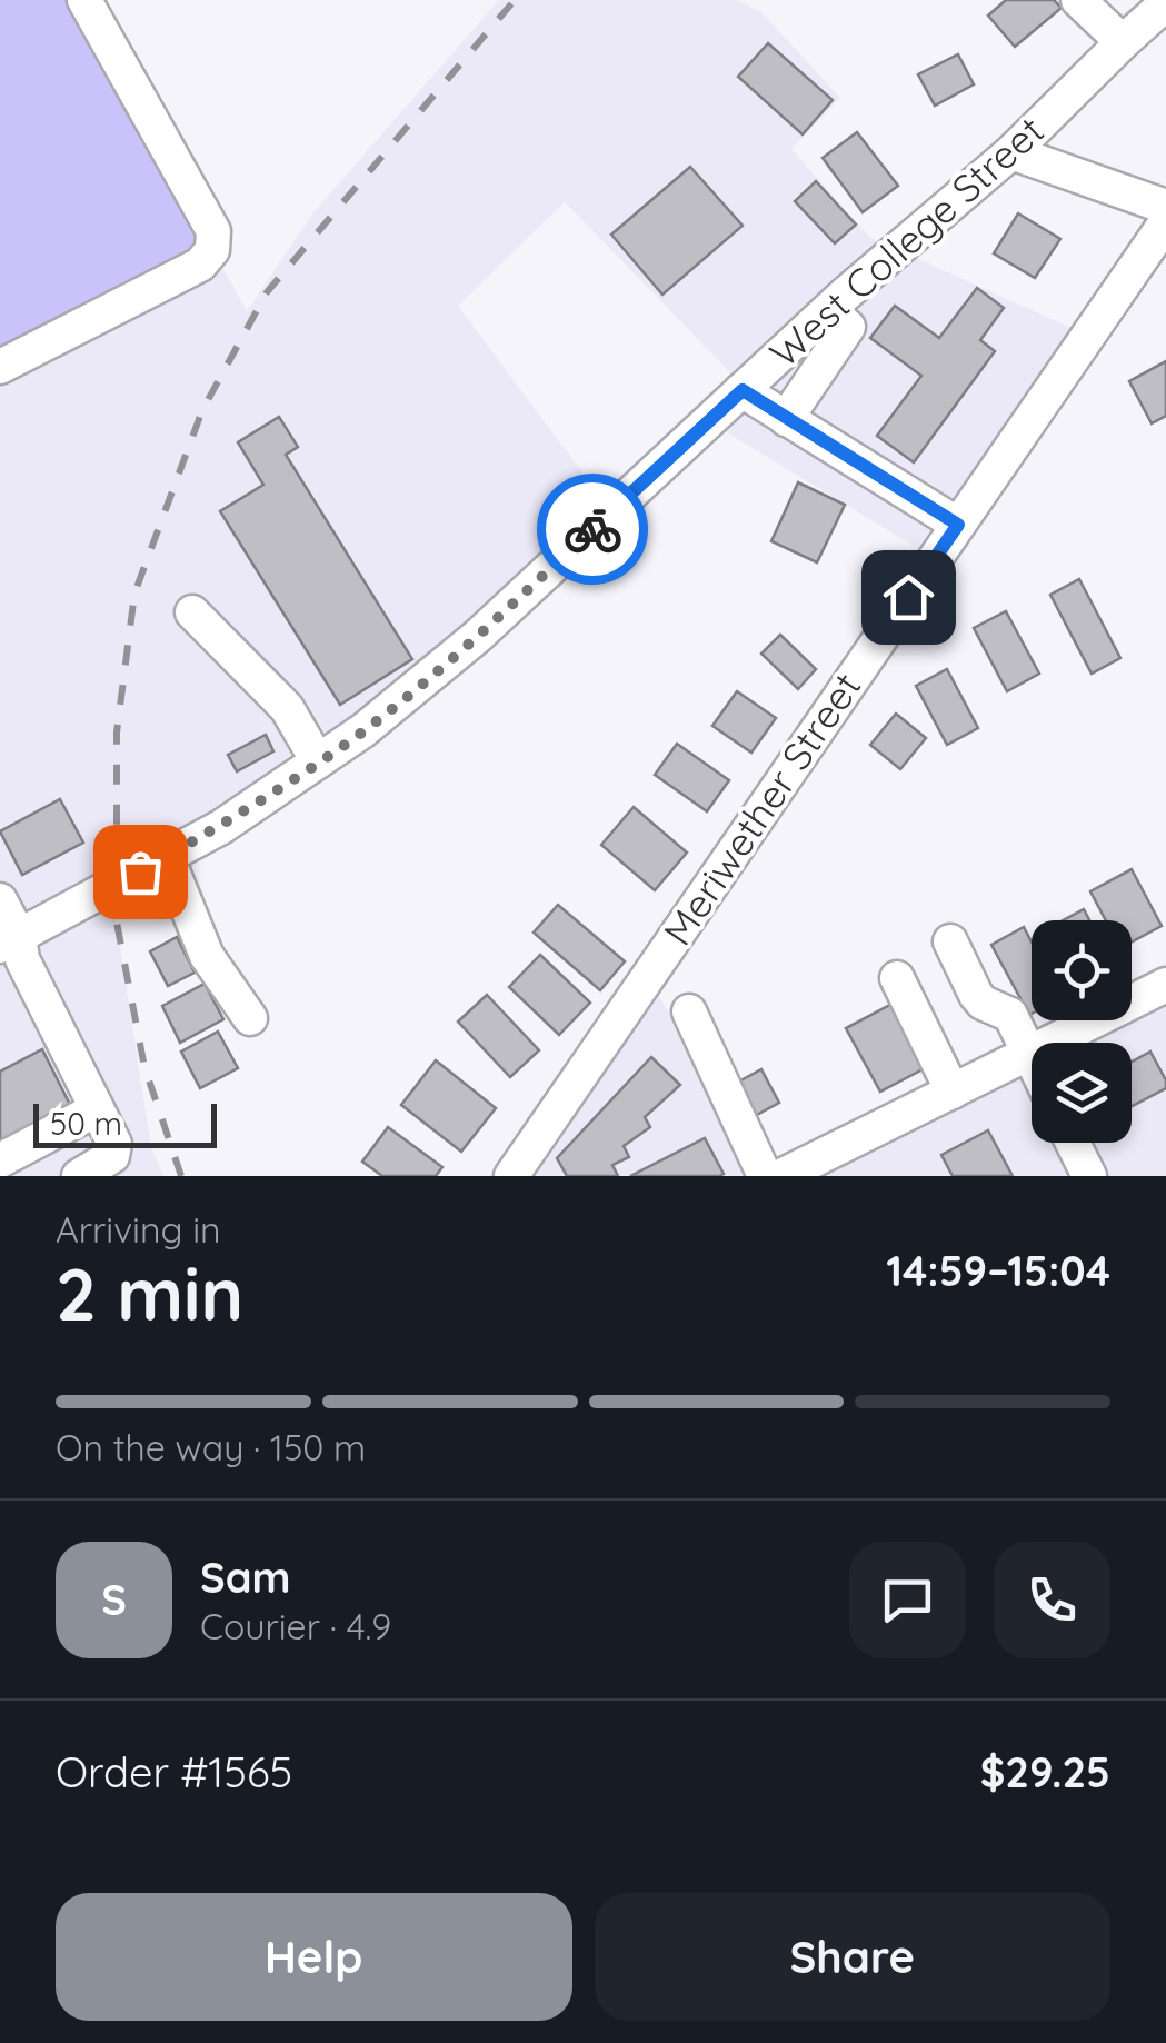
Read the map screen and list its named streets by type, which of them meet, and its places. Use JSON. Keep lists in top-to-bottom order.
{
  "streets": {
    "street": ["West College Street", "Meriwether Street"]
  },
  "scale_bar": "50 m",
  "page": {
    "scale": "50 m",
    "heading": ["2 min", "Arriving in", "14:59–15:04"],
    "panel": [
      "Sam",
      "Courier · 4.9",
      "Order #1565",
      "$29.25"
    ],
    "bar": "On the way · 150 m",
    "round": "S",
    "buttons": ["Help", "Share"]
  }
}
